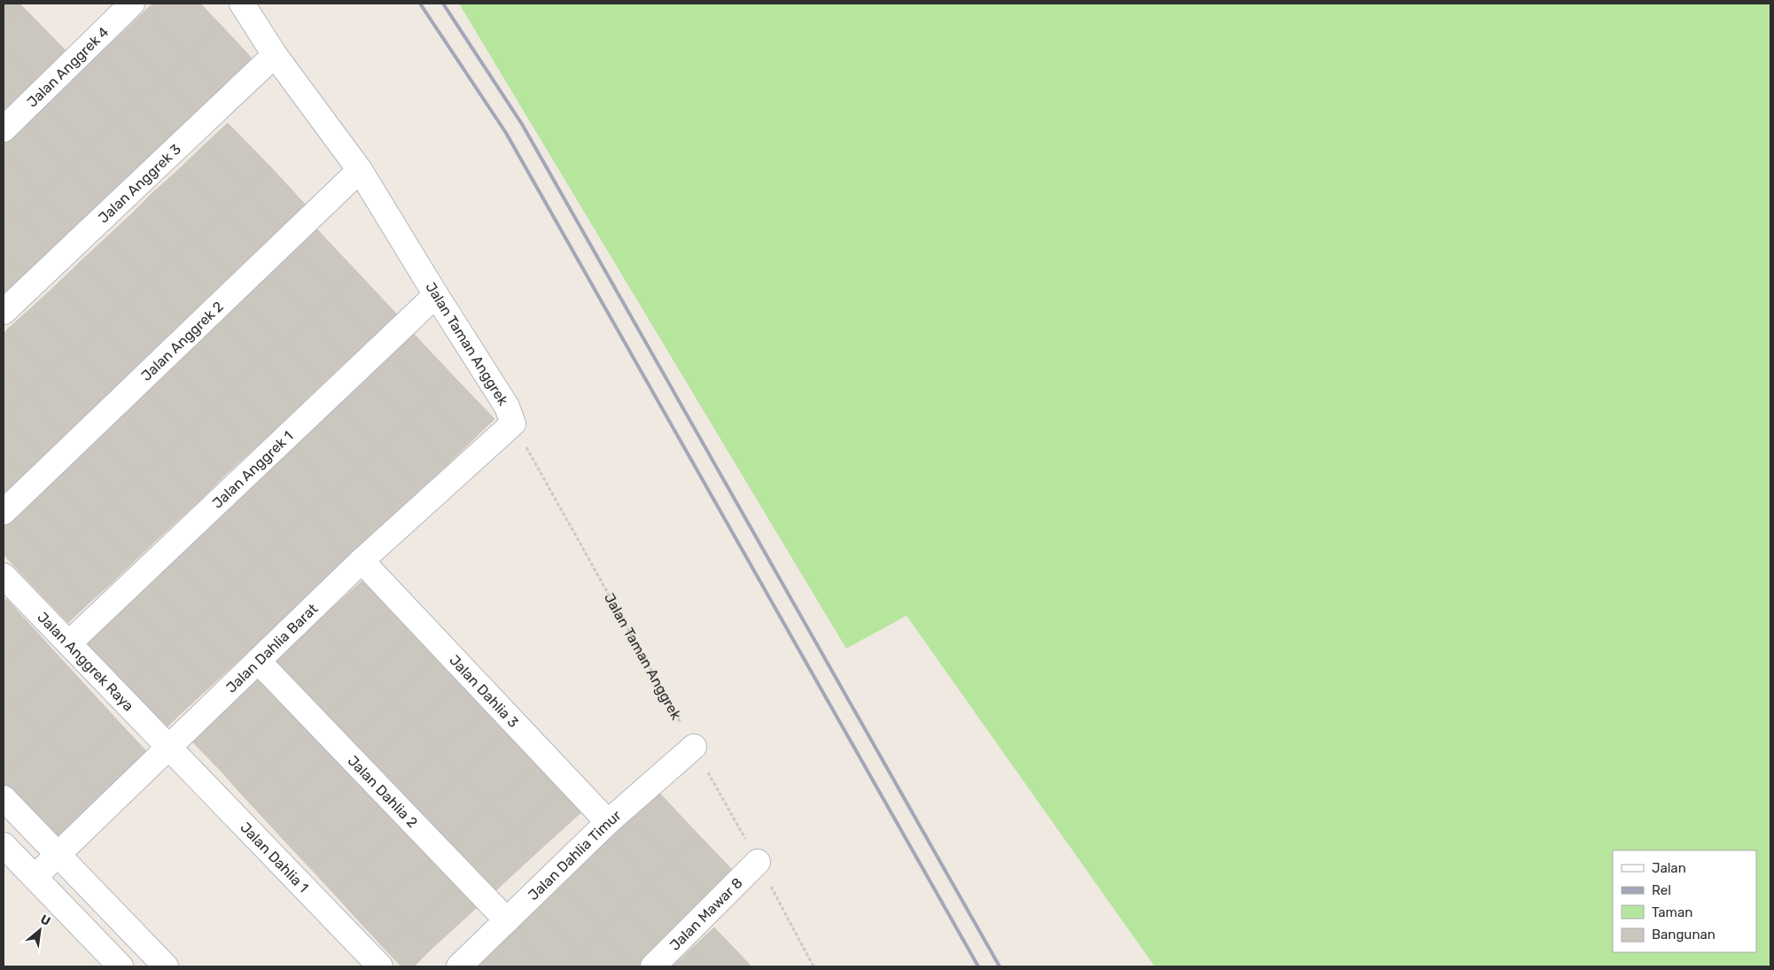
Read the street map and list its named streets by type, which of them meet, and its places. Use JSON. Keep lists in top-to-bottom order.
{
  "streets": {
    "street": [
      "Jalan Anggrek 4",
      "Jalan Anggrek 3",
      "Jalan Anggrek 2",
      "Jalan Taman Anggrek",
      "Jalan Anggrek 1",
      "Jalan Dahlia Barat",
      "Jalan Anggrek Raya",
      "Jalan Dahlia 3",
      "Jalan Dahlia 2",
      "Jalan Dahlia Timur",
      "Jalan Dahlia 1",
      "Jalan Mawar 8"
    ]
  },
  "crossings": [
    ["Jalan Anggrek 3", "Jalan Taman Anggrek"],
    ["Jalan Anggrek 2", "Jalan Taman Anggrek"],
    ["Jalan Taman Anggrek", "Jalan Anggrek 1"],
    ["Jalan Taman Anggrek", "Jalan Dahlia Barat"],
    ["Jalan Taman Anggrek", "Jalan Dahlia Timur"],
    ["Jalan Anggrek 1", "Jalan Anggrek Raya"],
    ["Jalan Dahlia Barat", "Jalan Anggrek Raya"],
    ["Jalan Dahlia Barat", "Jalan Dahlia 3"],
    ["Jalan Dahlia Barat", "Jalan Dahlia 2"],
    ["Jalan Dahlia Barat", "Jalan Dahlia 1"],
    ["Jalan Anggrek Raya", "Jalan Dahlia 1"],
    ["Jalan Dahlia 3", "Jalan Dahlia Timur"],
    ["Jalan Dahlia 2", "Jalan Dahlia Timur"]
  ],
  "legend": [
    "Jalan",
    "Rel",
    "Taman",
    "Bangunan"
  ],
  "north": "top right"
}
